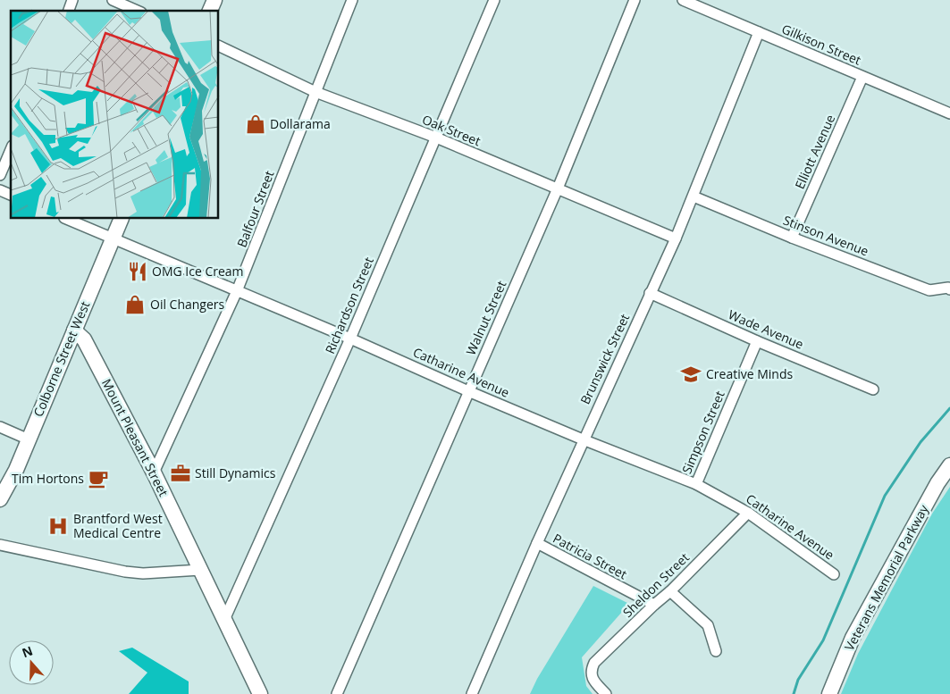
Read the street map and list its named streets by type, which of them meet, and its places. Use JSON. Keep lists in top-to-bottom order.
{
  "streets": {
    "main road": ["Colborne Street West", "Mount Pleasant Street", "Veterans Memorial Parkway"],
    "street": [
      "Gilkison Street",
      "Oak Street",
      "Elliott Avenue",
      "Balfour Street",
      "Stinson Avenue",
      "Richardson Street",
      "Walnut Street",
      "Wade Avenue",
      "Brunswick Street",
      "Catharine Avenue",
      "Simpson Street",
      "Patricia Street",
      "Sheldon Street"
    ]
  },
  "crossings": [
    ["Gilkison Street", "Elliott Avenue"],
    ["Gilkison Street", "Brunswick Street"],
    ["Oak Street", "Balfour Street"],
    ["Oak Street", "Richardson Street"],
    ["Oak Street", "Walnut Street"],
    ["Oak Street", "Brunswick Street"],
    ["Elliott Avenue", "Stinson Avenue"],
    ["Balfour Street", "Catharine Avenue"],
    ["Balfour Street", "Mount Pleasant Street"],
    ["Stinson Avenue", "Brunswick Street"],
    ["Richardson Street", "Catharine Avenue"],
    ["Richardson Street", "Mount Pleasant Street"],
    ["Walnut Street", "Catharine Avenue"],
    ["Wade Avenue", "Brunswick Street"],
    ["Wade Avenue", "Simpson Street"],
    ["Colborne Street West", "Catharine Avenue"],
    ["Colborne Street West", "Mount Pleasant Street"],
    ["Brunswick Street", "Catharine Avenue"],
    ["Brunswick Street", "Patricia Street"],
    ["Catharine Avenue", "Simpson Street"],
    ["Catharine Avenue", "Sheldon Street"],
    ["Patricia Street", "Sheldon Street"]
  ],
  "places": {
    "shop": ["Dollarama", "Oil Changers"],
    "restaurant": ["OMG Ice Cream"],
    "school or university": ["Creative Minds"],
    "office": ["Still Dynamics"],
    "cafe": ["Tim Hortons"],
    "hospital": ["Brantford West Medical Centre"]
  },
  "north": "top"
}
